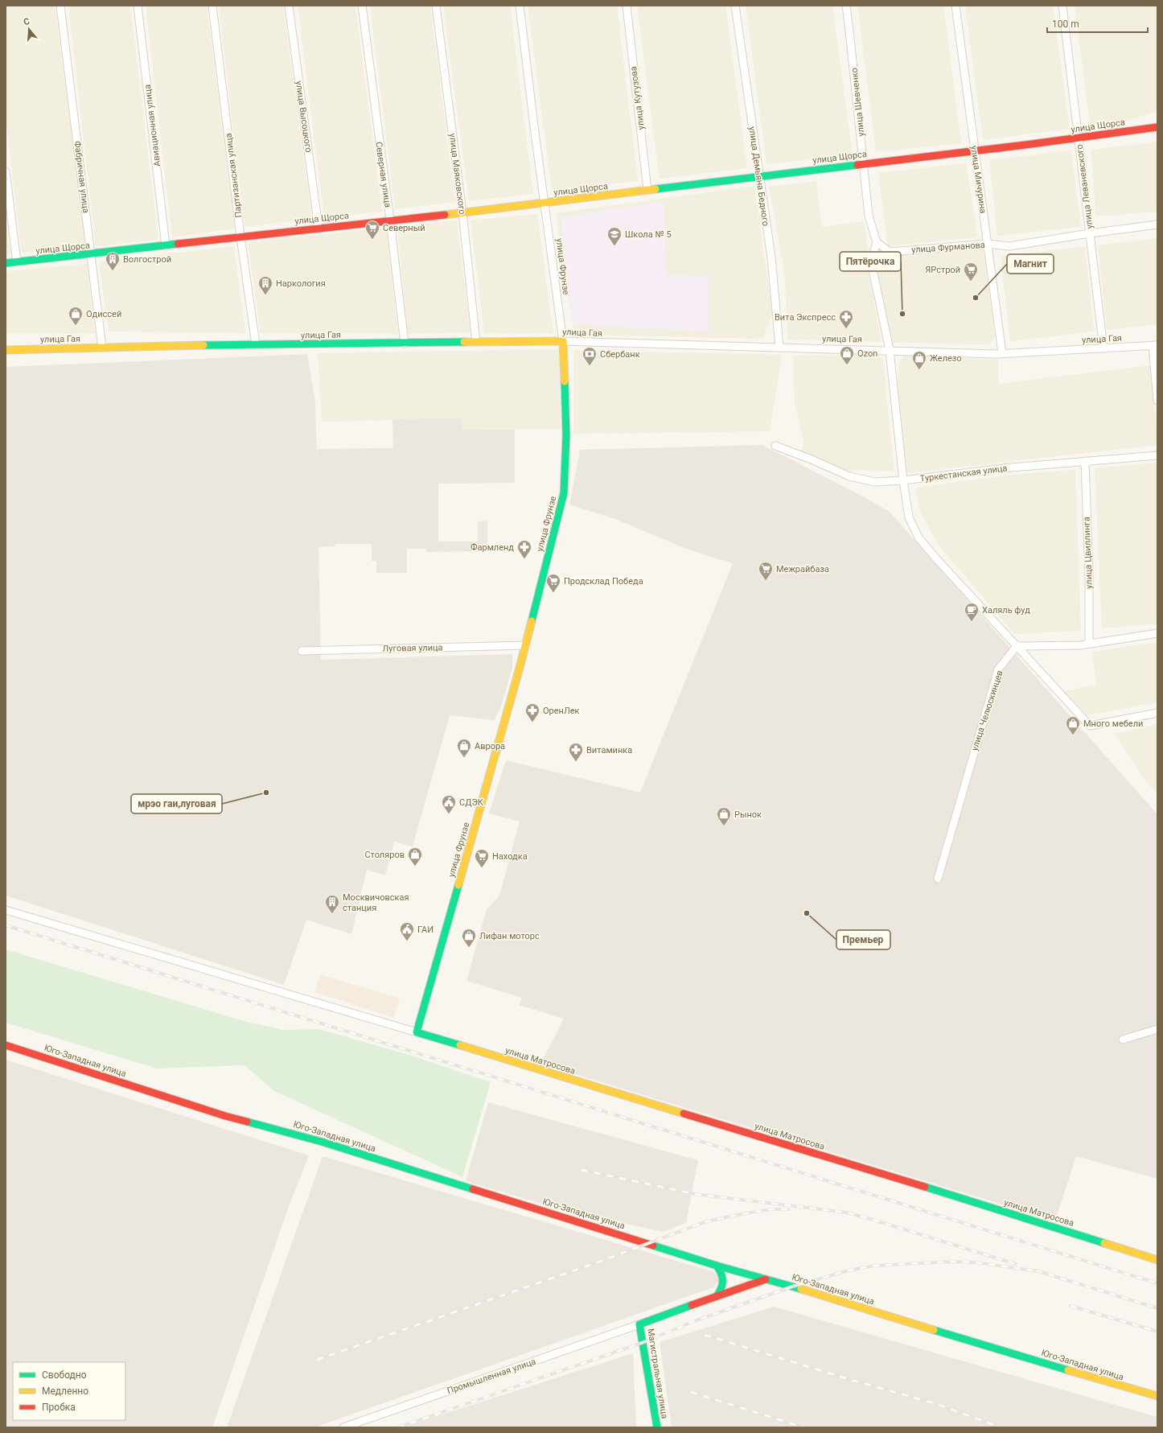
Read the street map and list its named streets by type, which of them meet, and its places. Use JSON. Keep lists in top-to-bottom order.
{
  "streets": {
    "main road": [
      "улица Щорса",
      "улица Фрунзе",
      "улица Гая",
      "Юго-Западная улица",
      "улица Матросова",
      "Магистральная улица"
    ],
    "street": [
      "улица Кутузова",
      "улица Шевченко",
      "улица Высоцкого",
      "Авиационная улица",
      "улица Маяковского",
      "Северная улица",
      "Партизанская улица",
      "улица Демьяна Бедного",
      "Фабричная улица",
      "улица Мичурина",
      "улица Леваневского",
      "улица Фурманова",
      "Туркестанская улица",
      "улица Цвиллинга",
      "Луговая улица",
      "улица Челюскинцев",
      "Промышленная улица"
    ]
  },
  "crossings": [
    ["улица Кутузова", "улица Щорса"],
    ["улица Шевченко", "улица Щорса"],
    ["улица Шевченко", "улица Фурманова"],
    ["улица Высоцкого", "улица Щорса"],
    ["Авиационная улица", "улица Щорса"],
    ["улица Щорса", "улица Маяковского"],
    ["улица Щорса", "Северная улица"],
    ["улица Щорса", "Партизанская улица"],
    ["улица Щорса", "улица Демьяна Бедного"],
    ["улица Щорса", "Фабричная улица"],
    ["улица Щорса", "улица Мичурина"],
    ["улица Щорса", "улица Леваневского"],
    ["улица Щорса", "улица Фрунзе"],
    ["улица Маяковского", "улица Гая"],
    ["Северная улица", "улица Гая"],
    ["Партизанская улица", "улица Гая"],
    ["улица Демьяна Бедного", "улица Гая"],
    ["Фабричная улица", "улица Гая"],
    ["улица Мичурина", "улица Фурманова"],
    ["улица Мичурина", "улица Гая"],
    ["улица Леваневского", "улица Фурманова"],
    ["улица Леваневского", "улица Гая"],
    ["улица Фрунзе", "улица Гая"],
    ["улица Фрунзе", "Луговая улица"],
    ["улица Фрунзе", "улица Матросова"],
    ["Туркестанская улица", "улица Цвиллинга"],
    ["Юго-Западная улица", "Магистральная улица"],
    ["Магистральная улица", "Промышленная улица"]
  ],
  "places": {
    "supermarket": [
      "Северный",
      "ЯРстрой",
      "Межрайбаза",
      "Продсклад Победа",
      "Находка"
    ],
    "school or university": ["Школа № 5"],
    "building": ["Волгострой", "Наркология", "Москвичовская станция"],
    "other": [
      "Магнит",
      "Пятёрочка",
      "мрэо гаи,луговая",
      "Премьер"
    ],
    "shop": [
      "Одиссей",
      "Ozon",
      "Железо",
      "Много мебели",
      "Аврора",
      "Рынок",
      "Столяров",
      "Лифан моторс"
    ],
    "pharmacy": [
      "Вита Экспресс",
      "Фармленд",
      "ОренЛек",
      "Витаминка"
    ],
    "bank": ["Сбербанк"],
    "cafe": ["Халяль фуд"],
    "public building": ["СДЭК", "ГАИ"]
  },
  "legend": ["Свободно", "Медленно", "Пробка"],
  "scale_bar": "100 m",
  "north": "top"
}
